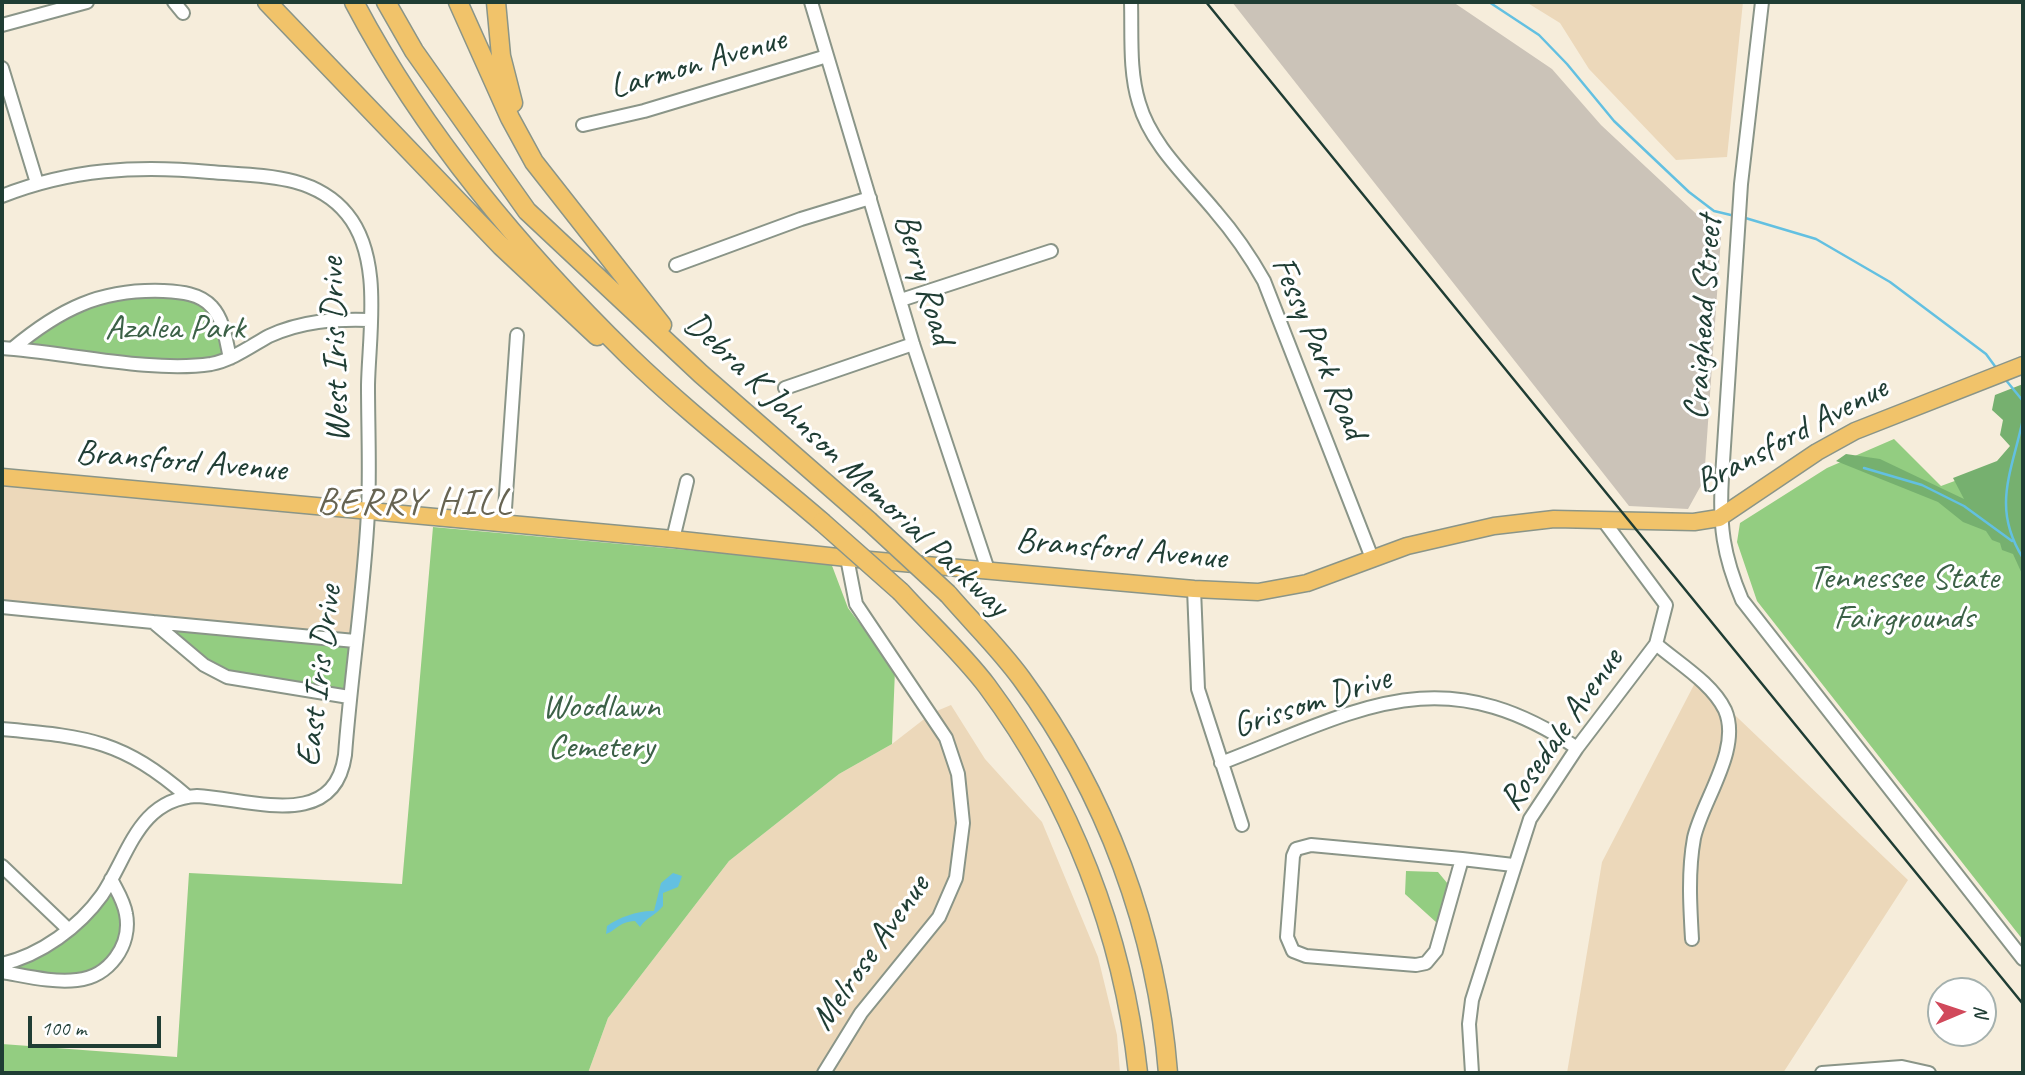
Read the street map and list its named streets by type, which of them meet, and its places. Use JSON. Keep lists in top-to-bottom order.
{
  "streets": {
    "highway": ["Debra K Johnson Memorial Parkway"],
    "main road": ["Bransford Avenue"],
    "street": [
      "Larmon Avenue",
      "Berry Road",
      "Craighead Street",
      "Fessy Park Road",
      "West Iris Drive",
      "East Iris Drive",
      "Grissom Drive",
      "Rosedale Avenue",
      "Melrose Avenue"
    ]
  },
  "crossings": [
    ["Larmon Avenue", "Berry Road"],
    ["Berry Road", "Bransford Avenue"],
    ["Craighead Street", "Bransford Avenue"],
    ["Fessy Park Road", "Bransford Avenue"],
    ["West Iris Drive", "Bransford Avenue"],
    ["West Iris Drive", "East Iris Drive"],
    ["Bransford Avenue", "East Iris Drive"],
    ["Bransford Avenue", "Rosedale Avenue"],
    ["Bransford Avenue", "Melrose Avenue"],
    ["Grissom Drive", "Rosedale Avenue"]
  ],
  "districts": ["BERRY HILL"],
  "parks": ["Azalea Park", "Tennessee State Fairgrounds", "Woodlawn Cemetery"],
  "scale_bar": "100 m",
  "north": "right"
}
